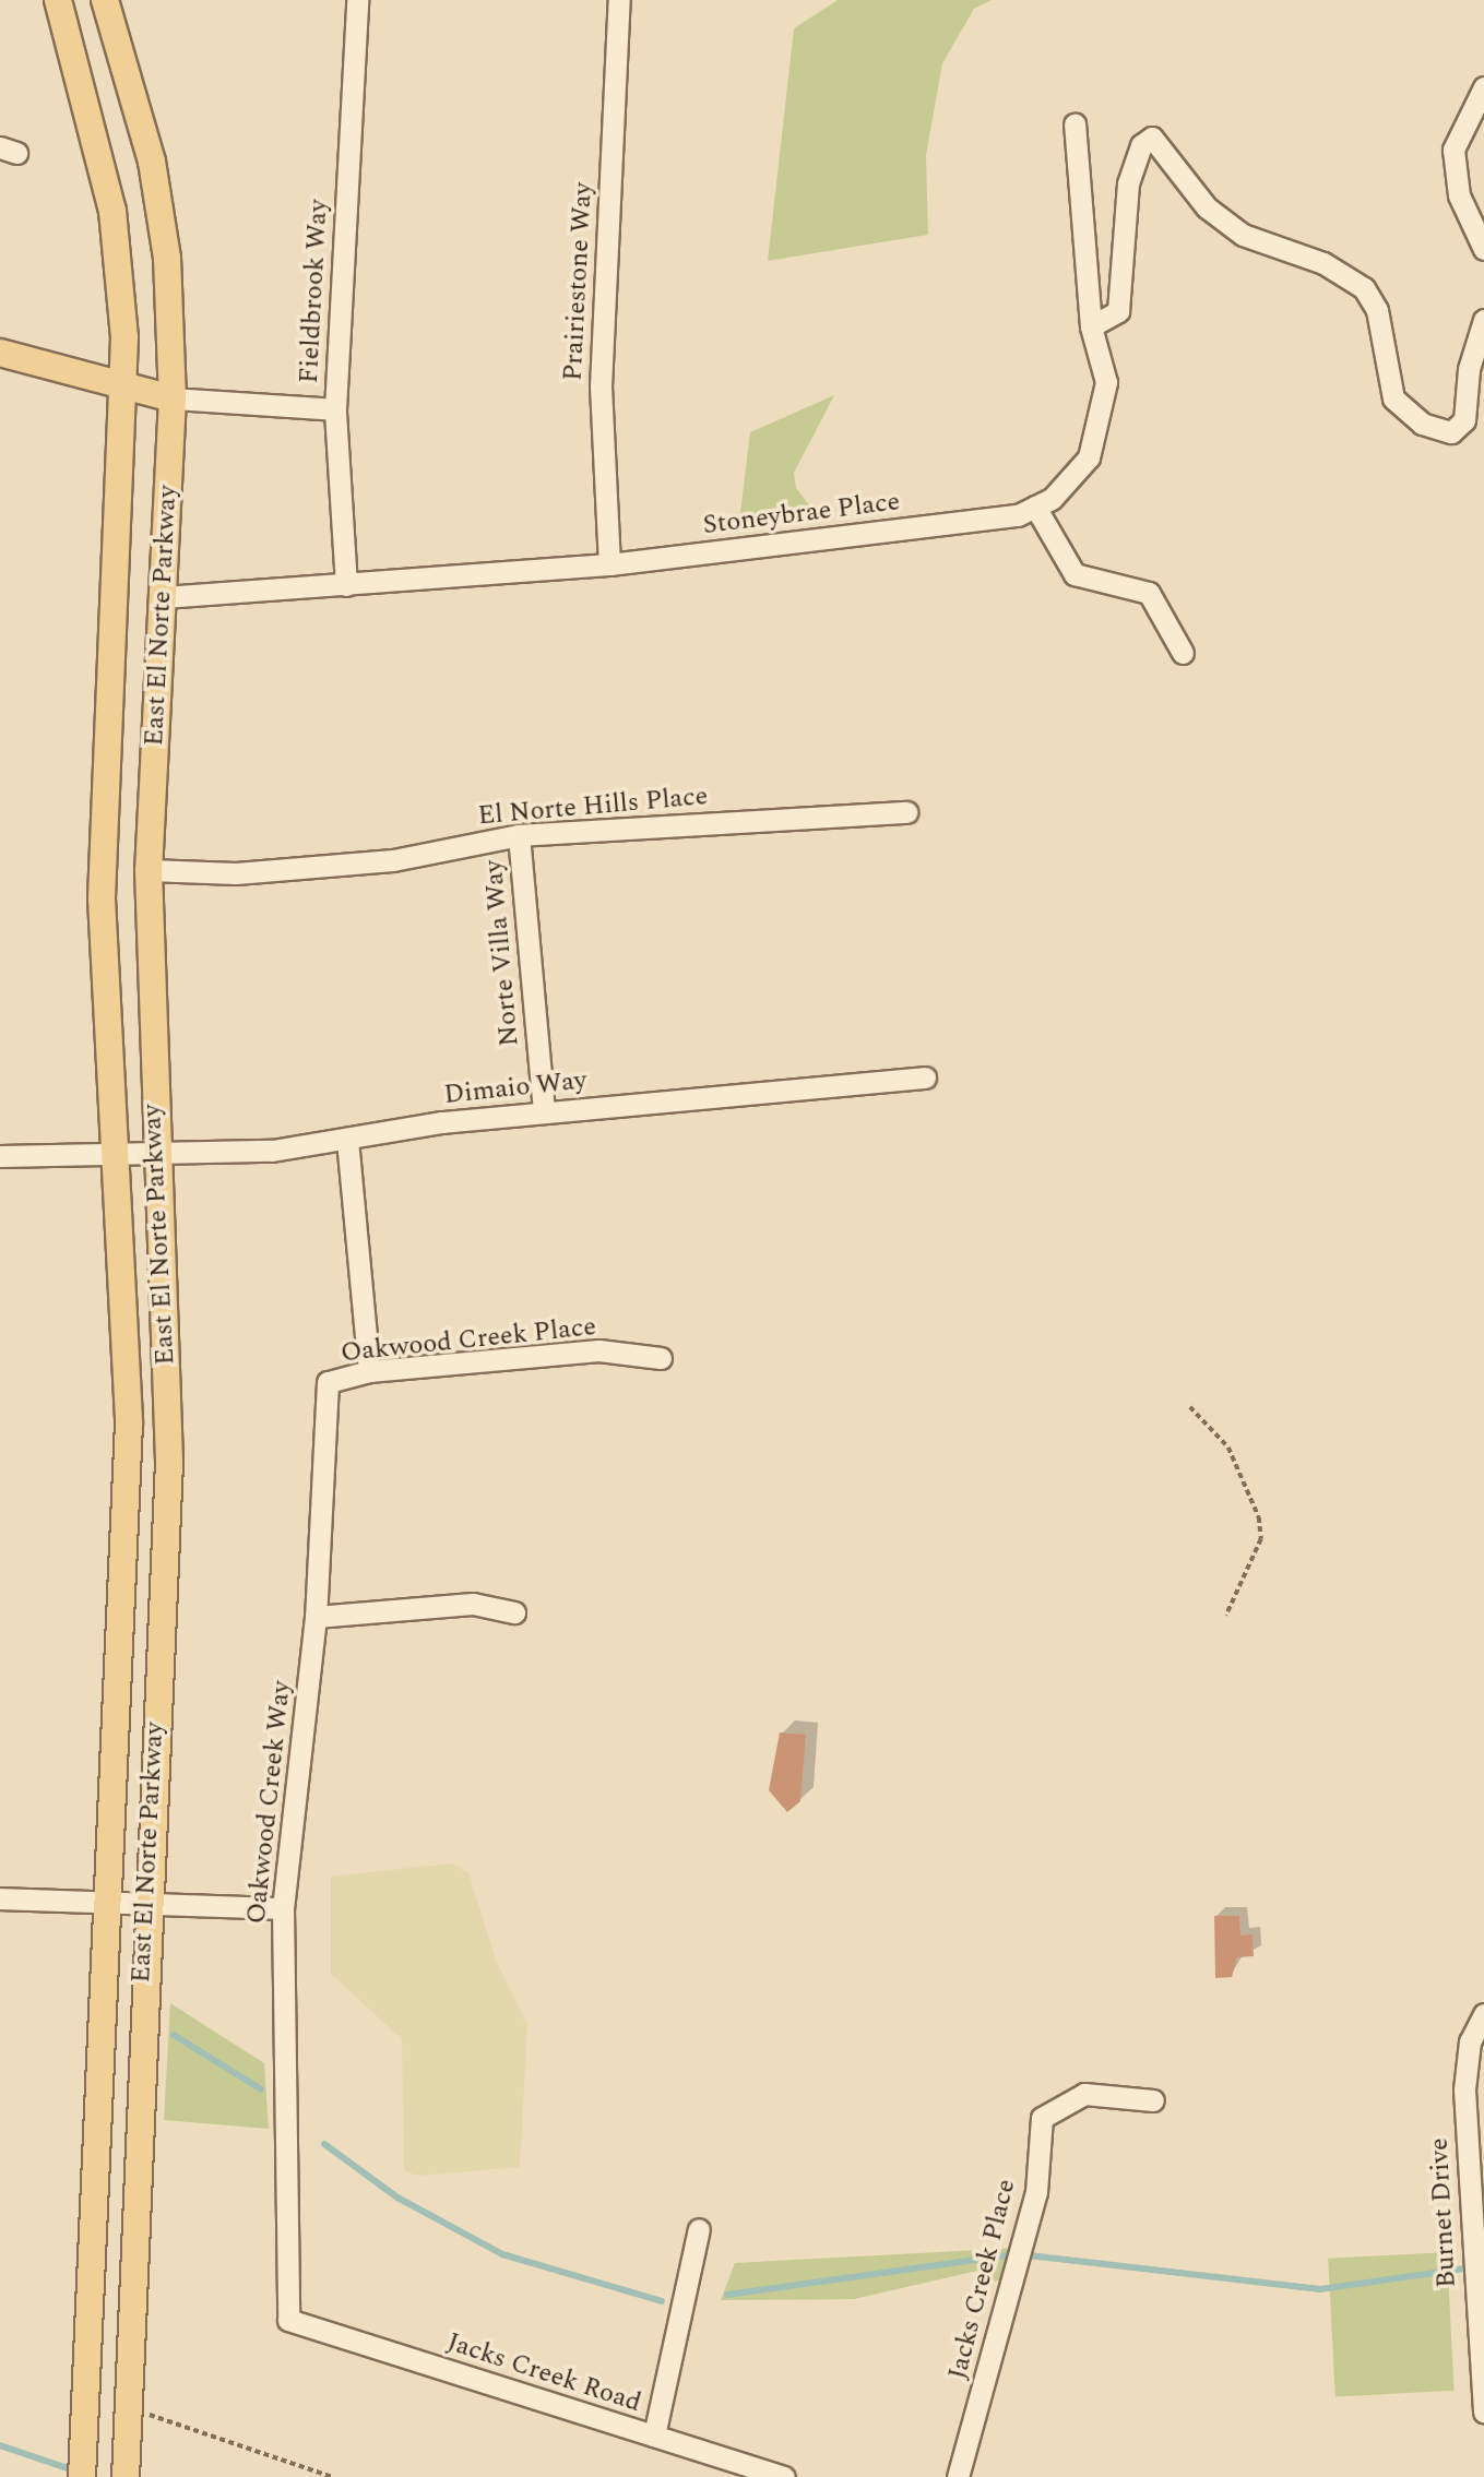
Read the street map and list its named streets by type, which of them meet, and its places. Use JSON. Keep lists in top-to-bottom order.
{
  "streets": {
    "main road": ["East El Norte Parkway"],
    "street": [
      "Prairiestone Way",
      "Fieldbrook Way",
      "Stoneybrae Place",
      "El Norte Hills Place",
      "Norte Villa Way",
      "Dimaio Way",
      "Oakwood Creek Place",
      "Oakwood Creek Way",
      "Burnet Drive",
      "Jacks Creek Place",
      "Jacks Creek Road"
    ]
  },
  "crossings": [
    ["Prairiestone Way", "Stoneybrae Place"],
    ["Fieldbrook Way", "Stoneybrae Place"],
    ["Stoneybrae Place", "East El Norte Parkway"],
    ["East El Norte Parkway", "El Norte Hills Place"],
    ["East El Norte Parkway", "Dimaio Way"],
    ["El Norte Hills Place", "Norte Villa Way"],
    ["Norte Villa Way", "Dimaio Way"],
    ["Oakwood Creek Place", "Oakwood Creek Way"],
    ["Oakwood Creek Way", "Jacks Creek Road"]
  ]
}
